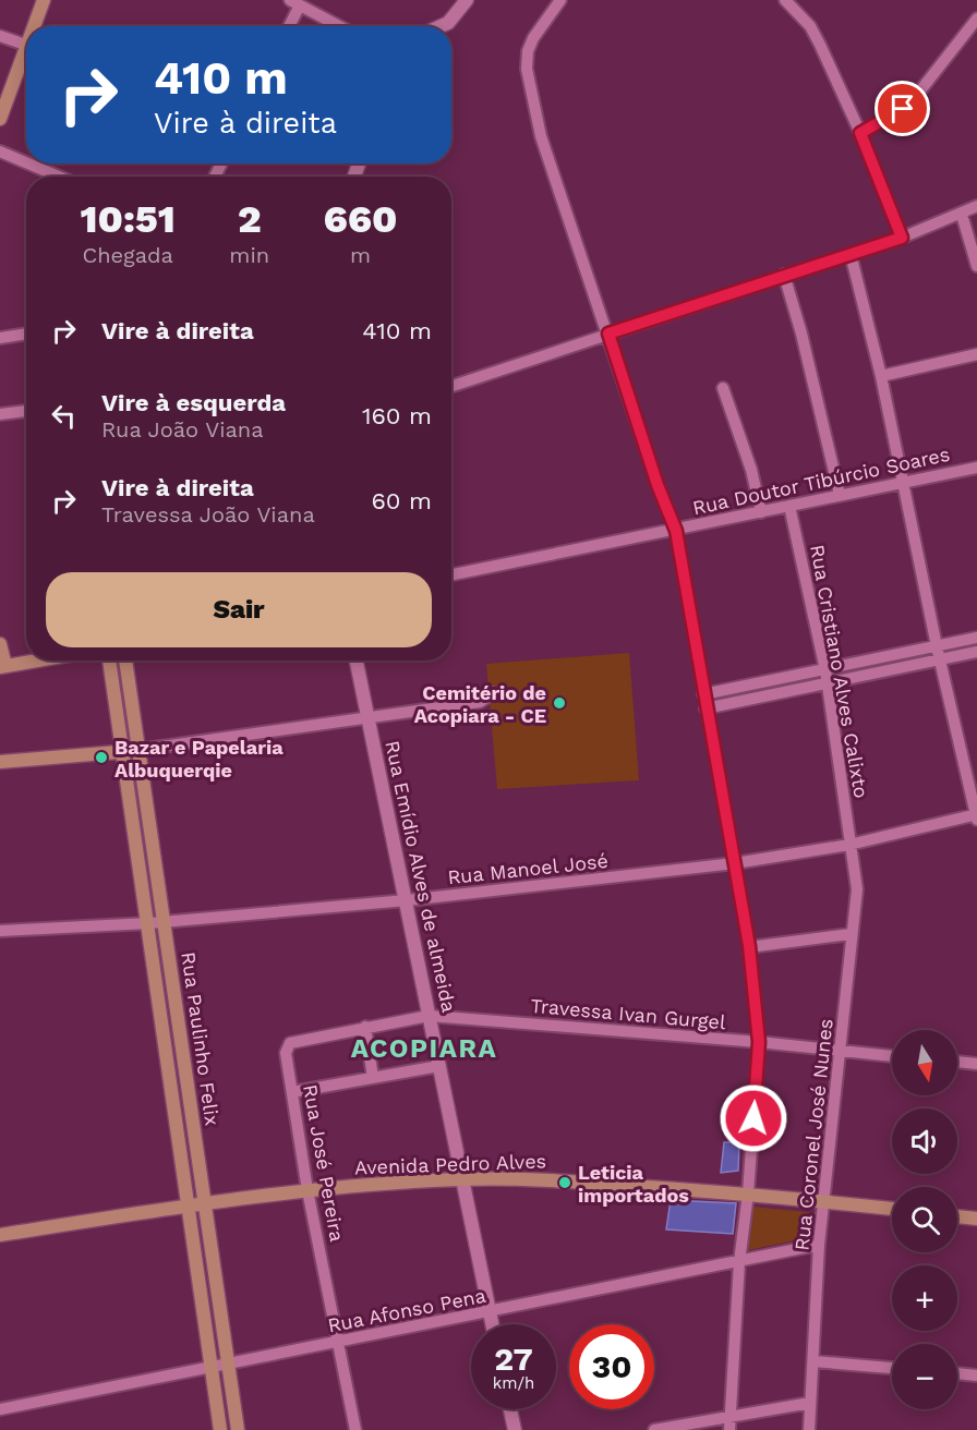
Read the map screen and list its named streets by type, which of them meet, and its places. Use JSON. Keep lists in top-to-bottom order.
{
  "streets": {
    "main road": ["Rua Paulinho Felix", "Avenida Pedro Alves"],
    "street": [
      "Rua Doutor Tibúrcio Soares",
      "Rua Cristiano Alves Calixto",
      "Rua Manoel José",
      "Rua Emídio Alves de almeida",
      "Travessa Ivan Gurgel",
      "Rua Coronel José Nunes",
      "Rua José Pereira",
      "Rua Afonso Pena"
    ]
  },
  "crossings": [
    ["Rua Doutor Tibúrcio Soares", "Rua Cristiano Alves Calixto"],
    ["Rua Cristiano Alves Calixto", "Rua Manoel José"],
    ["Rua Cristiano Alves Calixto", "Rua Coronel José Nunes"],
    ["Rua Manoel José", "Rua Emídio Alves de almeida"],
    ["Rua Manoel José", "Rua Paulinho Felix"],
    ["Rua Manoel José", "Rua Coronel José Nunes"],
    ["Rua Emídio Alves de almeida", "Travessa Ivan Gurgel"],
    ["Rua Emídio Alves de almeida", "Rua José Pereira"],
    ["Rua Emídio Alves de almeida", "Avenida Pedro Alves"],
    ["Rua Emídio Alves de almeida", "Rua Afonso Pena"],
    ["Travessa Ivan Gurgel", "Rua Coronel José Nunes"],
    ["Travessa Ivan Gurgel", "Rua José Pereira"],
    ["Rua Paulinho Felix", "Avenida Pedro Alves"],
    ["Rua Paulinho Felix", "Rua Afonso Pena"],
    ["Rua Coronel José Nunes", "Avenida Pedro Alves"],
    ["Rua Coronel José Nunes", "Rua Afonso Pena"],
    ["Rua José Pereira", "Avenida Pedro Alves"],
    ["Rua José Pereira", "Rua Afonso Pena"]
  ],
  "districts": ["ACOPIARA"],
  "places": ["Cemitério de Acopiara - CE", "Bazar e Papelaria Albuquerqie", "Leticia importados"],
  "north": "bottom",
  "page": {
    "turn": ["410 m", "Vire à direita"],
    "eta": [
      "10:51",
      "Chegada",
      "2",
      "min",
      "660",
      "m"
    ],
    "list": [
      {
        "name": "Vire à direita",
        "value": "410 m"
      },
      {
        "name": "Vire à esquerda",
        "note": "Rua João Viana",
        "value": "160 m"
      },
      {
        "name": "Vire à direita",
        "note": "Travessa João Viana",
        "value": "60 m"
      }
    ],
    "buttons": "Sair",
    "map_buttons": ["+", "−"],
    "speed": "27 km/h",
    "limit": "30"
  }
}
